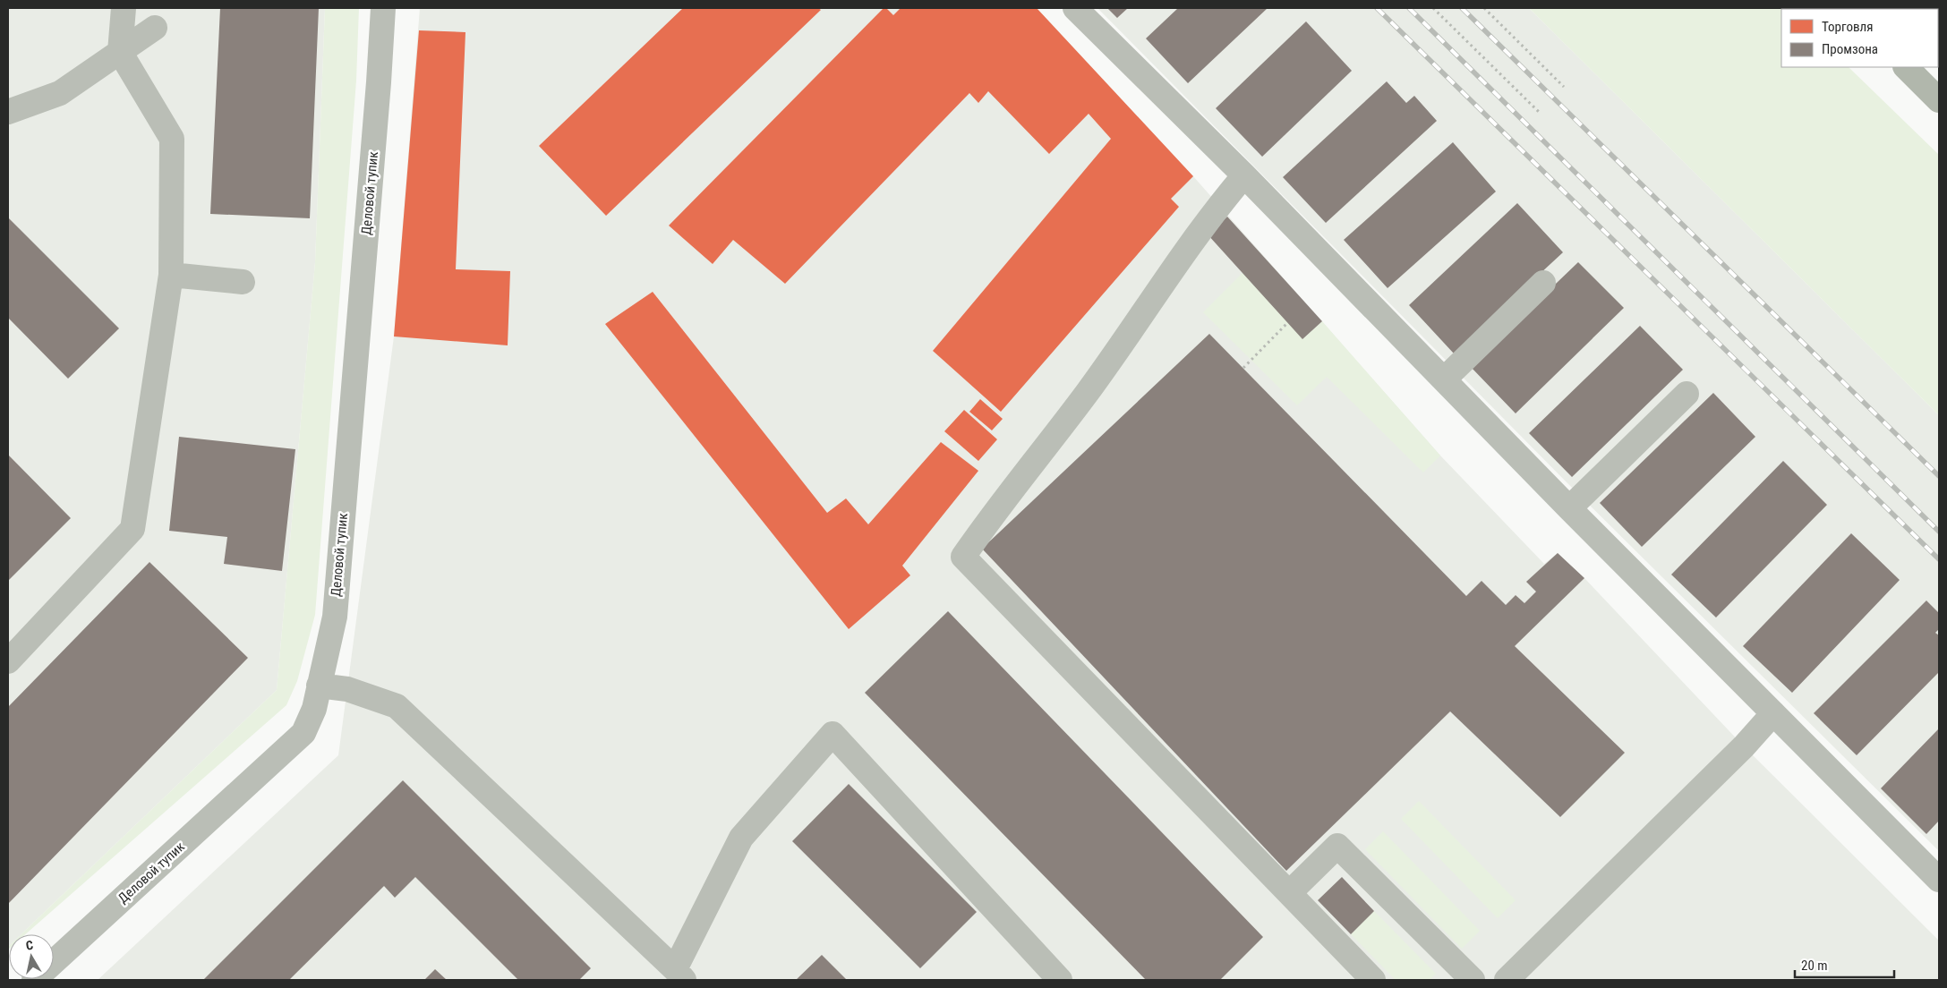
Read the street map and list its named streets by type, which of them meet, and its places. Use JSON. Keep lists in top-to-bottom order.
{
  "streets": {
    "street": ["Деловой тупик"]
  },
  "legend": ["Торговля", "Промзона"],
  "scale_bar": "20 m",
  "north": "top"
}
